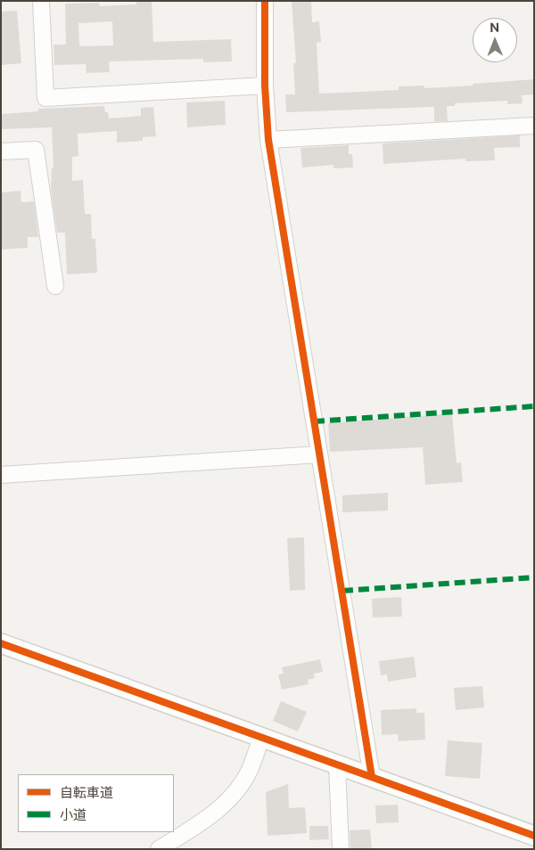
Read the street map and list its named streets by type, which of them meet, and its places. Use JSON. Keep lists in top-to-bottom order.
{
  "legend": ["自転車道", "小道"],
  "north": "top"
}
